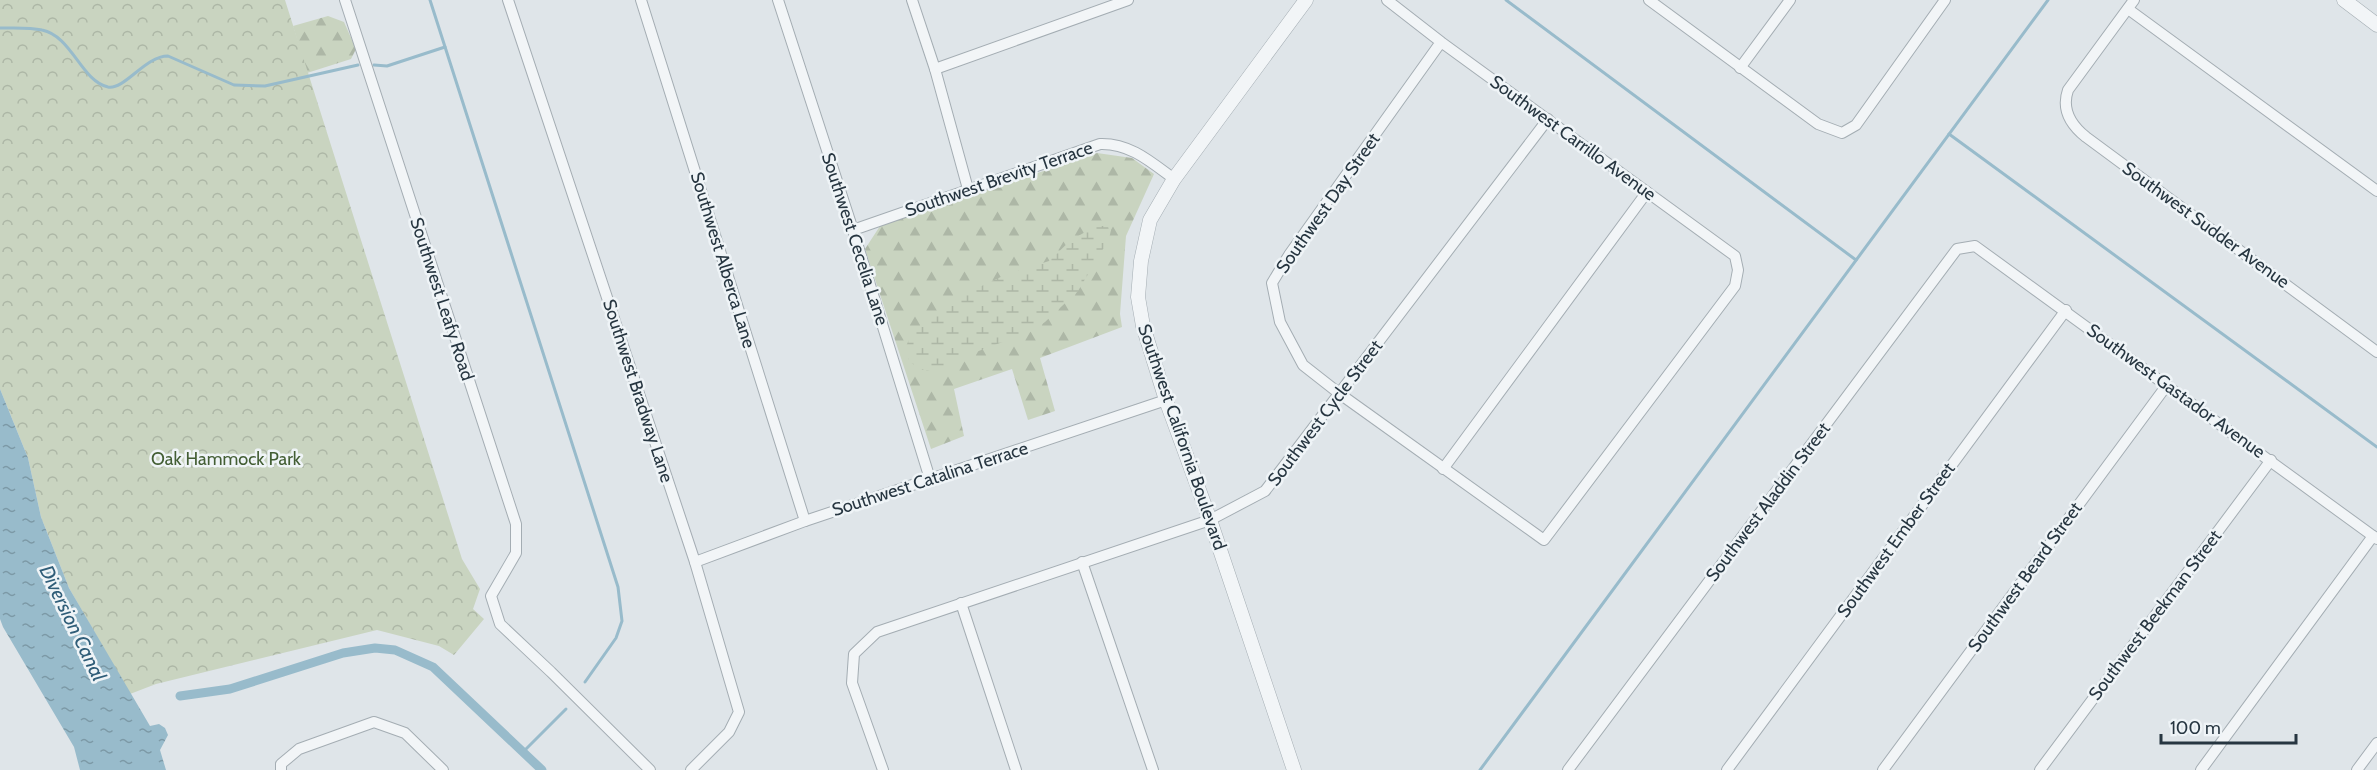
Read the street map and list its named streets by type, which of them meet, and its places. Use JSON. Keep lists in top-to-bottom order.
{
  "streets": {
    "street": [
      "Southwest Carrillo Avenue",
      "Southwest Brevity Terrace",
      "Southwest Day Street",
      "Southwest Sudder Avenue",
      "Southwest Cecelia Lane",
      "Southwest Alberca Lane",
      "Southwest Leafy Road",
      "Southwest Bradway Lane",
      "Southwest Gastador Avenue",
      "Southwest Cycle Street",
      "Southwest California Boulevard",
      "Southwest Catalina Terrace",
      "Southwest Aladdin Street",
      "Southwest Ember Street",
      "Southwest Beard Street",
      "Southwest Beekman Street"
    ]
  },
  "crossings": [
    ["Southwest Carrillo Avenue", "Southwest Day Street"],
    ["Southwest Carrillo Avenue", "Southwest Cycle Street"],
    ["Southwest Brevity Terrace", "Southwest Cecelia Lane"],
    ["Southwest Brevity Terrace", "Southwest California Boulevard"],
    ["Southwest Day Street", "Southwest Cycle Street"],
    ["Southwest Cecelia Lane", "Southwest Catalina Terrace"],
    ["Southwest Alberca Lane", "Southwest Catalina Terrace"],
    ["Southwest Bradway Lane", "Southwest Catalina Terrace"],
    ["Southwest Gastador Avenue", "Southwest Aladdin Street"],
    ["Southwest Gastador Avenue", "Southwest Ember Street"],
    ["Southwest Gastador Avenue", "Southwest Beard Street"],
    ["Southwest Gastador Avenue", "Southwest Beekman Street"],
    ["Southwest Cycle Street", "Southwest California Boulevard"],
    ["Southwest California Boulevard", "Southwest Catalina Terrace"]
  ],
  "water": ["Diversion Canal"],
  "parks": ["Oak Hammock Park"],
  "scale_bar": "100 m"
}
